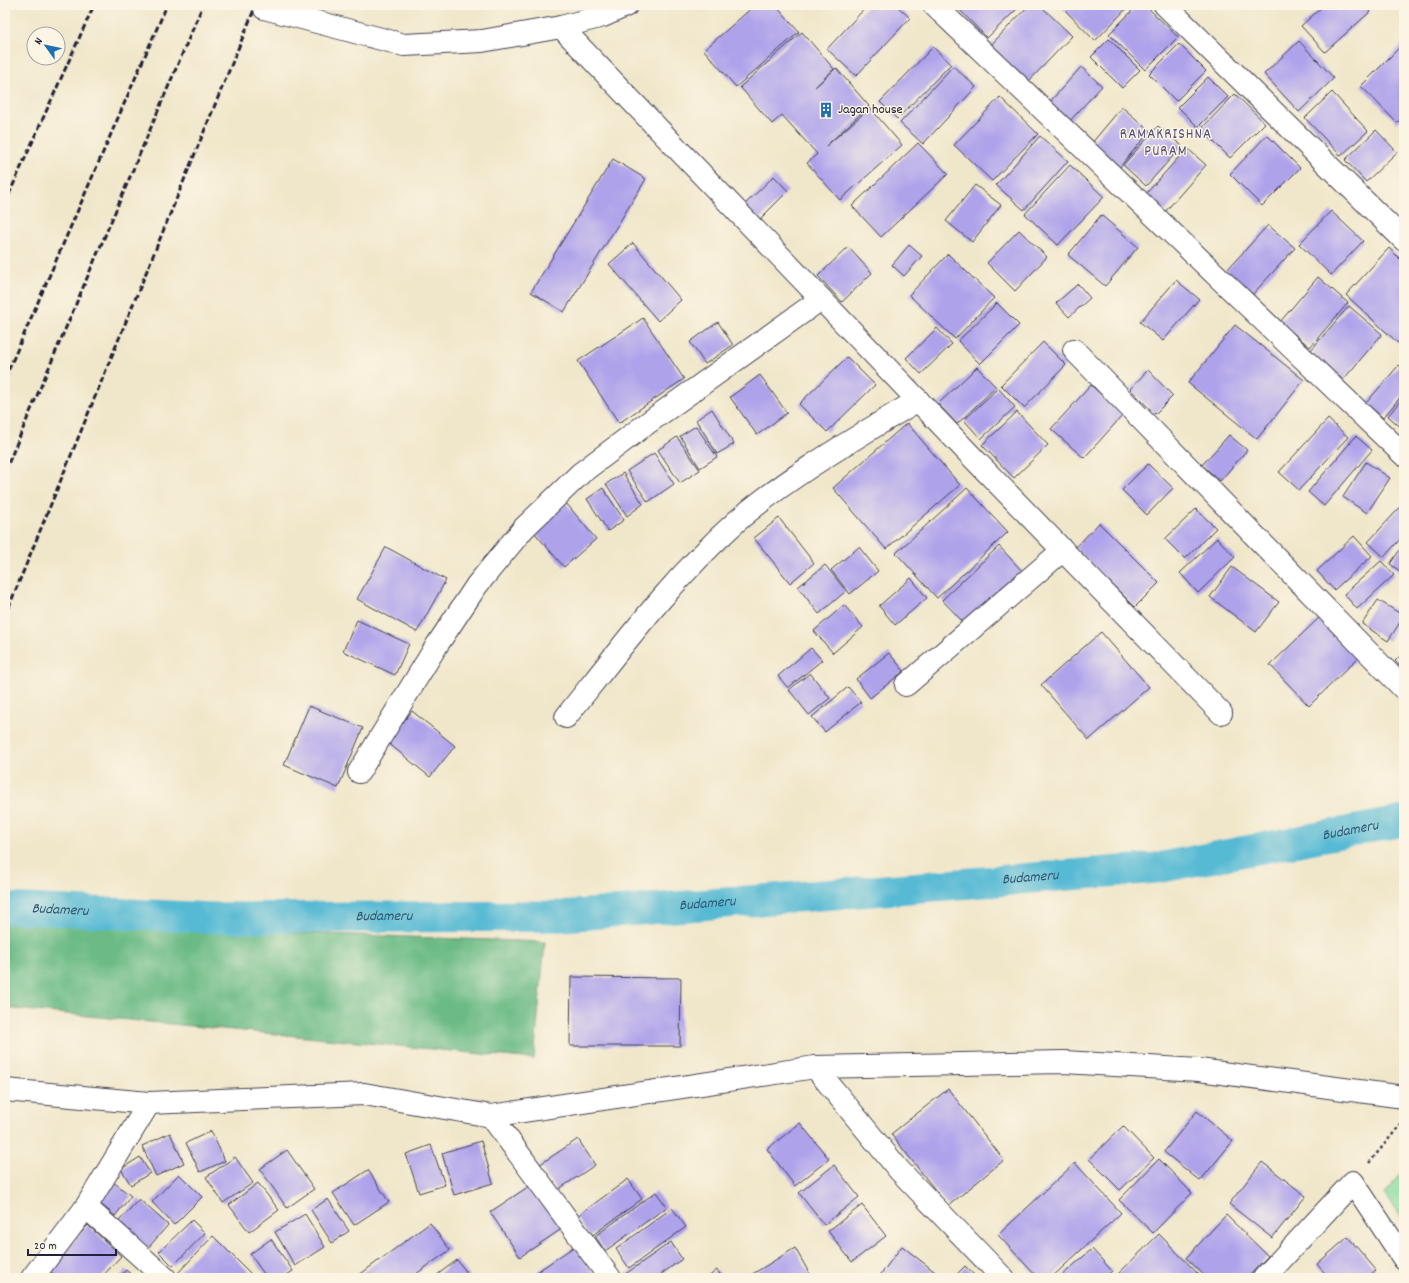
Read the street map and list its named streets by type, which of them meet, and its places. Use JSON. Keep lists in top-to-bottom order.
{
  "districts": ["RAMAKRISHNA PURAM"],
  "water": ["Budameru"],
  "places": {
    "building": ["Jagan house"]
  },
  "scale_bar": "20 m",
  "north": "top left"
}
